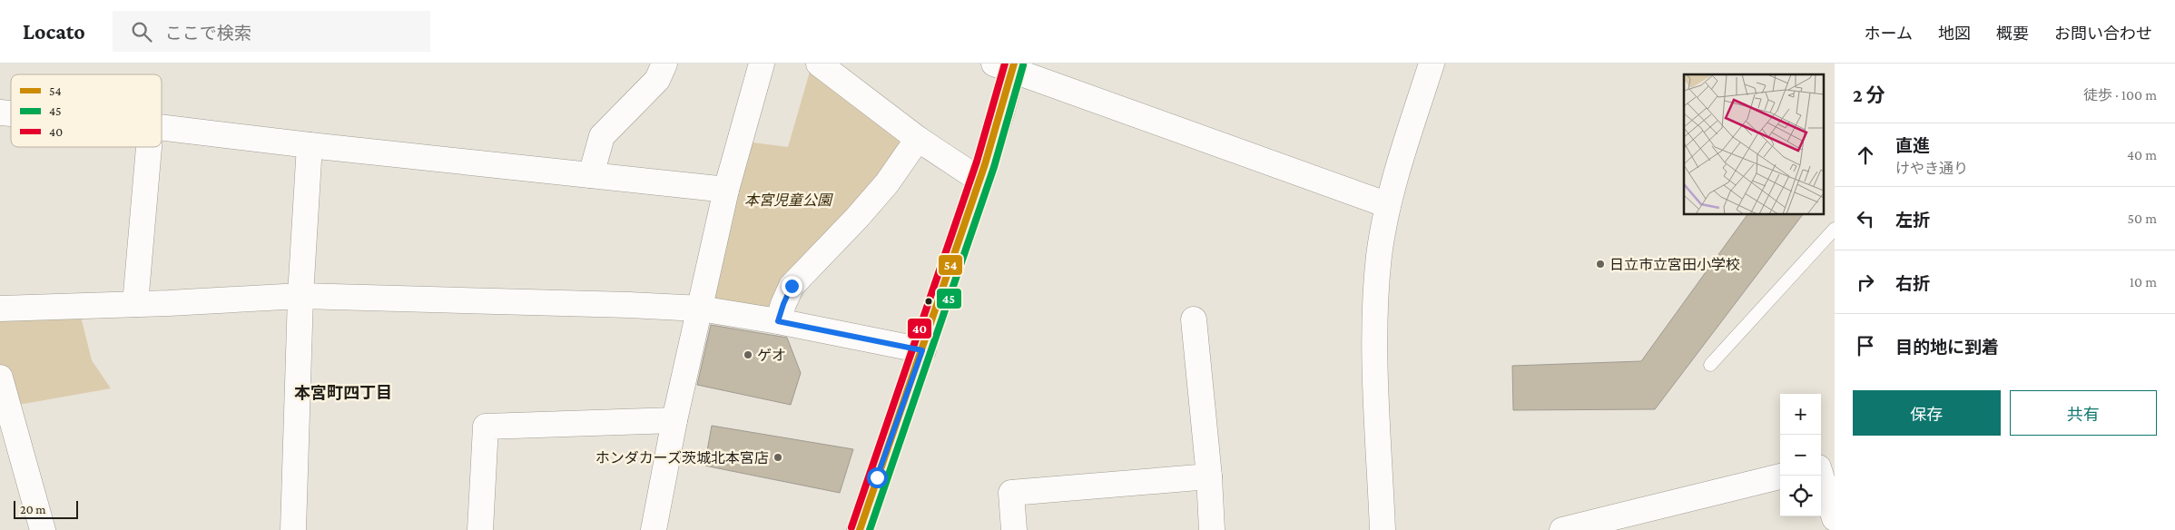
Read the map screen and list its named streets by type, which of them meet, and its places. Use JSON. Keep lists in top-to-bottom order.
{
  "districts": ["本宮町四丁目"],
  "parks": ["本宮児童公園"],
  "places": ["日立市立宮田小学校", "ゲオ", "ホンダカーズ茨城北本宮店"],
  "lines": ["transit line 54", "transit line 40", "transit line 45"],
  "legend": ["54", "45", "40"],
  "scale_bar": "20 m",
  "page": {
    "header": "Locato",
    "search": "ここで検索",
    "nav": [
      "ホーム",
      "地図",
      "概要",
      "お問い合わせ"
    ],
    "heading": ["2 分", "徒歩 · 100 m"],
    "list": [
      ["直進", "けやき通り", "40 m"],
      ["左折", "50 m"],
      ["右折", "10 m"],
      "目的地に到着"
    ],
    "buttons": ["保存", "共有"],
    "map_buttons": ["+", "−"],
    "scale": "20 m"
  }
}
